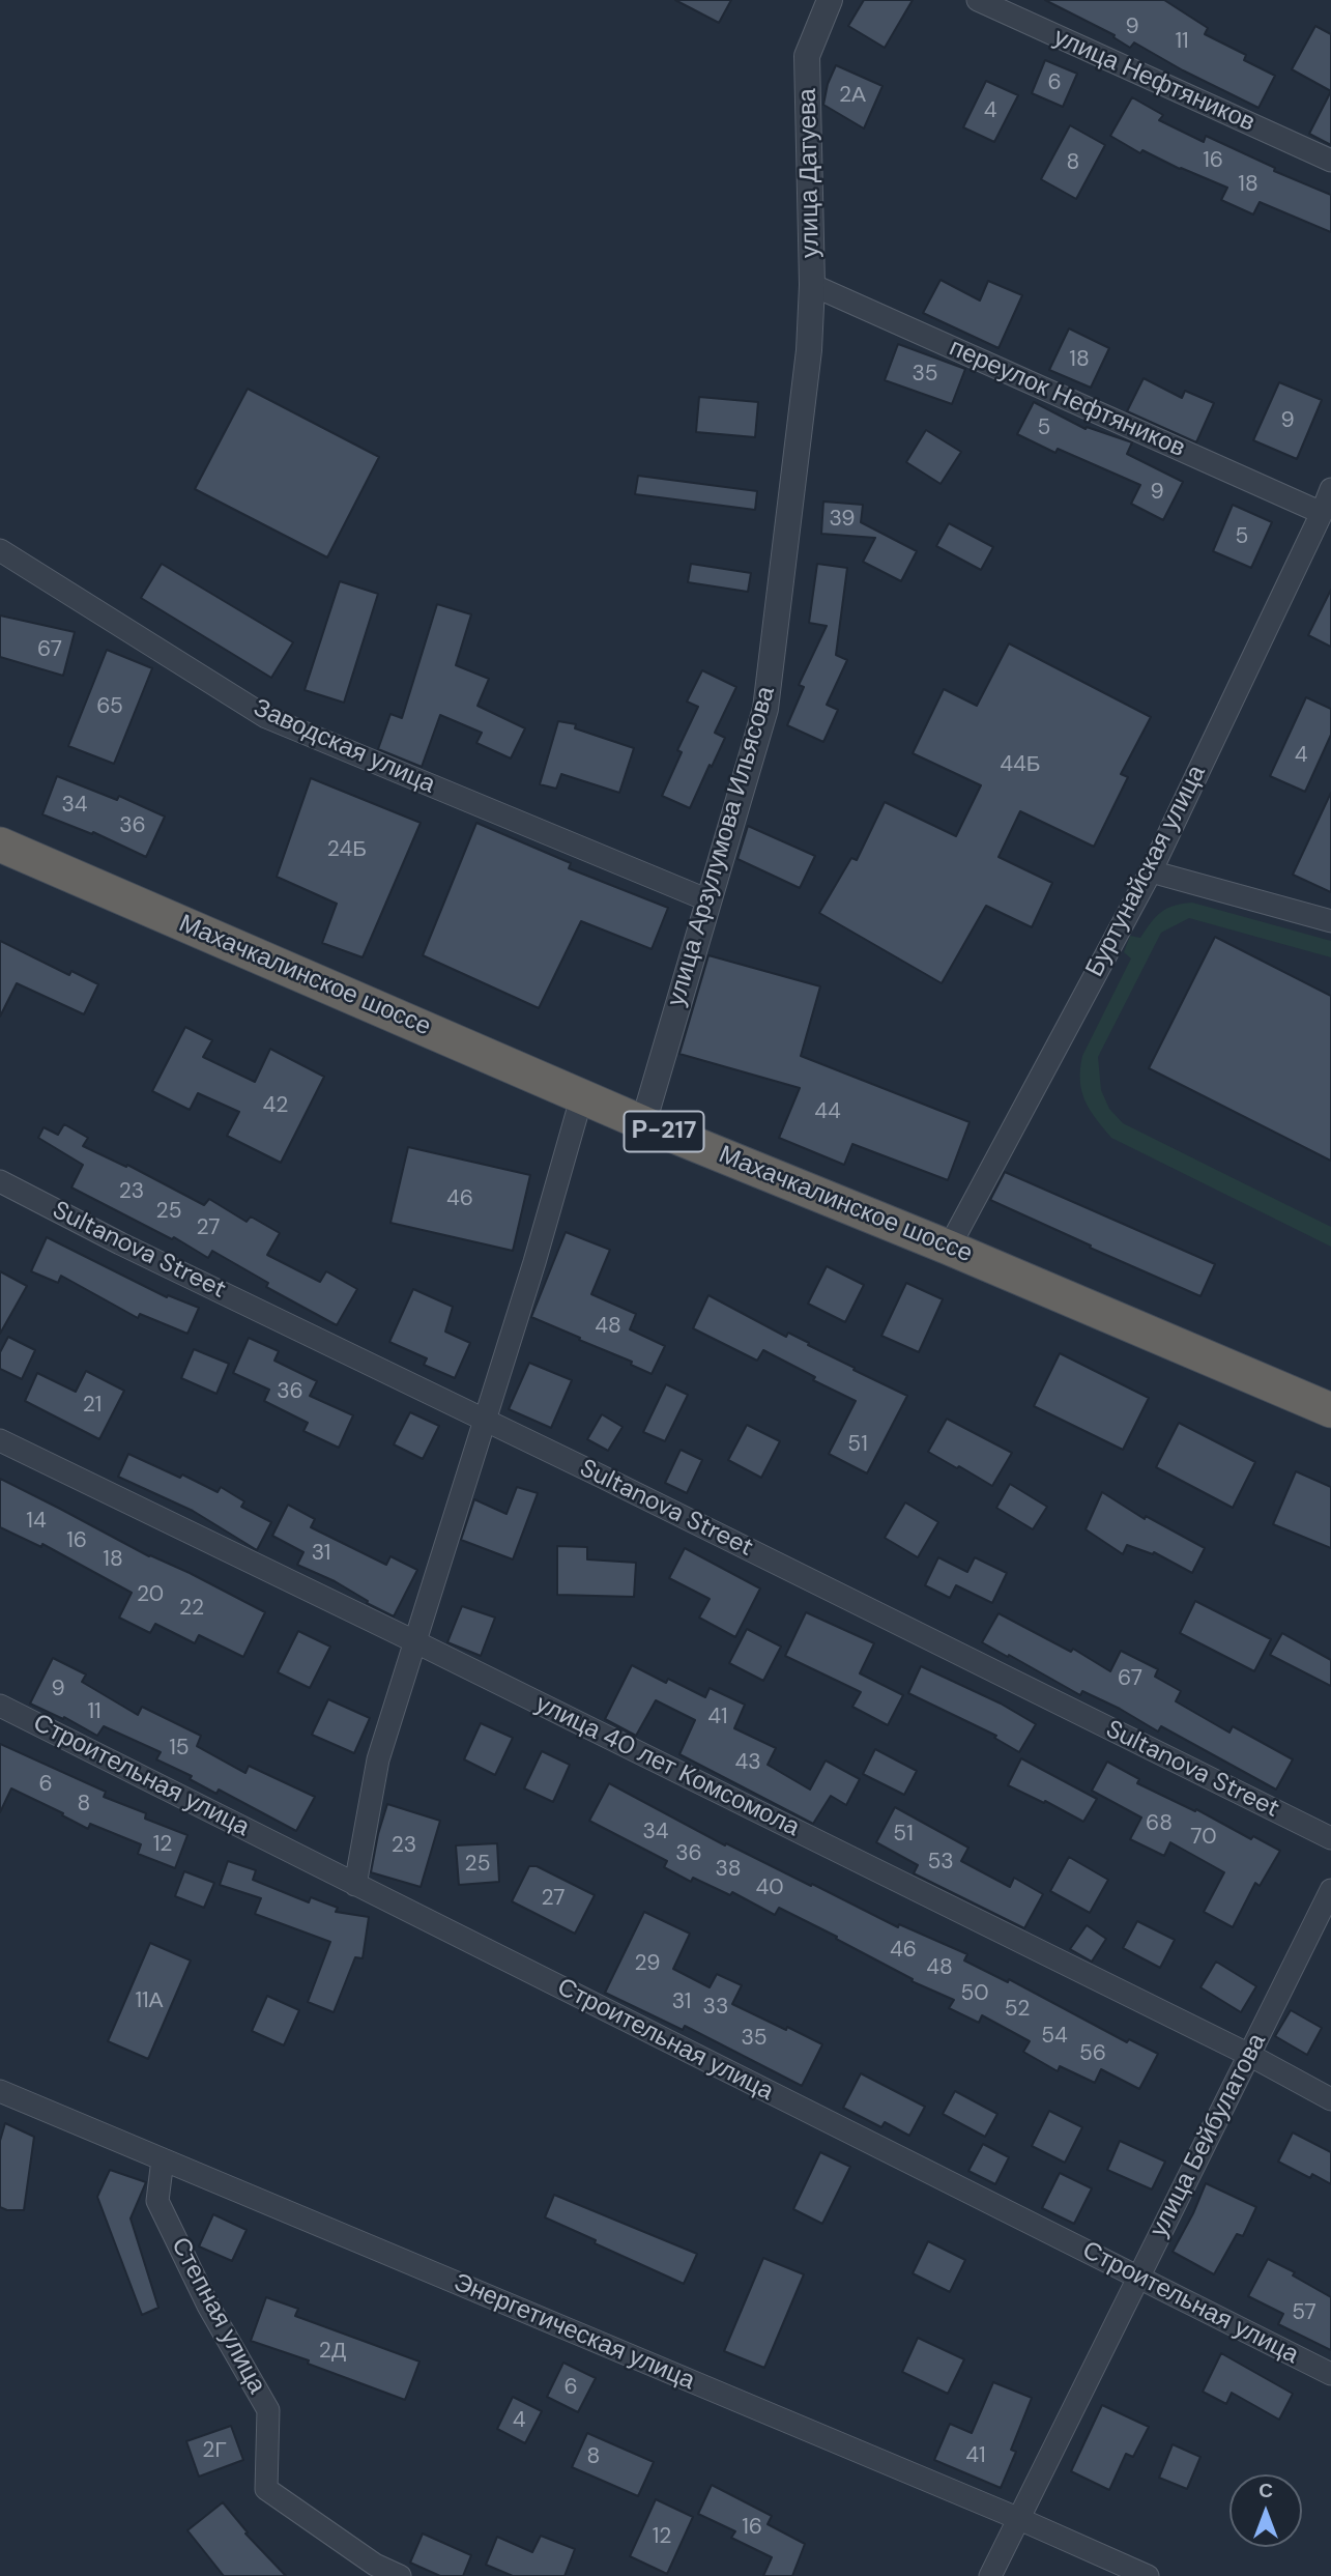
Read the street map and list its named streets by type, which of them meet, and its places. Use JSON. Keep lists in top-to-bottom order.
{
  "streets": {
    "highway": ["Махачкалинское шоссе", "Р-217"],
    "street": [
      "улица Нефтяников",
      "улица Датуева",
      "переулок Нефтяников",
      "Заводская улица",
      "улица Арзулумова Ильясова",
      "Буртунайская улица",
      "Sultanova Street",
      "улица 40 лет Комсомола",
      "Строительная улица",
      "улица Бейбулатова",
      "Степная улица",
      "Энергетическая улица"
    ]
  },
  "crossings": [
    ["улица Датуева", "переулок Нефтяников"],
    ["улица Датуева", "улица Арзулумова Ильясова"],
    ["переулок Нефтяников", "Буртунайская улица"],
    ["Заводская улица", "улица Арзулумова Ильясова"],
    ["улица Арзулумова Ильясова", "Махачкалинское шоссе"],
    ["Буртунайская улица", "Махачкалинское шоссе"],
    ["улица 40 лет Комсомола", "улица Бейбулатова"],
    ["Строительная улица", "улица Бейбулатова"],
    ["улица Бейбулатова", "Энергетическая улица"],
    ["Степная улица", "Энергетическая улица"]
  ],
  "house_numbers": [
    "9",
    "11",
    "6",
    "2А",
    "4",
    "16",
    "8",
    "18",
    "18",
    "35",
    "9",
    "5",
    "9",
    "39",
    "5",
    "67",
    "65",
    "4",
    "44Б",
    "34",
    "36",
    "24Б",
    "42",
    "44",
    "23",
    "46",
    "25",
    "27",
    "48",
    "36",
    "21",
    "51",
    "14",
    "16",
    "31",
    "18",
    "20",
    "22",
    "67",
    "9",
    "11",
    "41",
    "15",
    "43",
    "6",
    "8",
    "68",
    "34",
    "51",
    "70",
    "12",
    "23",
    "36",
    "53",
    "25",
    "38",
    "40",
    "27",
    "46",
    "29",
    "48",
    "50",
    "11А",
    "31",
    "33",
    "52",
    "54",
    "35",
    "56",
    "57",
    "2Д",
    "6",
    "4",
    "2Г",
    "41",
    "8",
    "16",
    "12"
  ],
  "north": "top"
}
